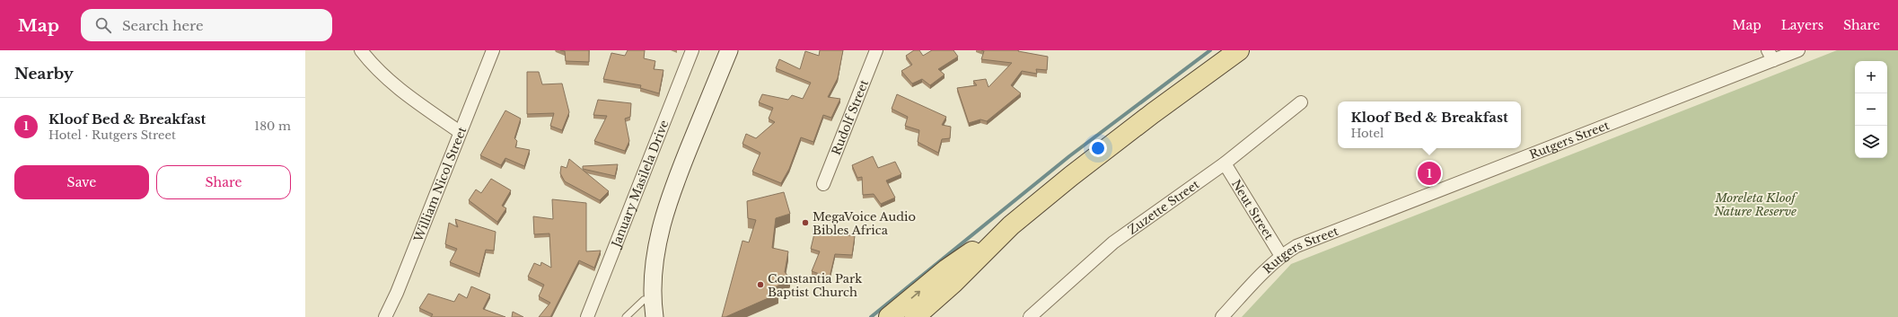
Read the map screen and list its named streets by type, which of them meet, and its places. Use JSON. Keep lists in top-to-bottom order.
{
  "streets": {
    "street": [
      "Rudolf Street",
      "Rutgers Street",
      "William Nicol Street",
      "January Masilela Drive",
      "Zuzette Street",
      "Neut Street"
    ]
  },
  "crossings": [
    ["Rutgers Street", "Neut Street"],
    ["Zuzette Street", "Neut Street"]
  ],
  "parks": ["Moreleta Kloof Nature Reserve"],
  "places": ["MegaVoice Audio Bibles Africa", "Constantia Park Baptist Church"],
  "page": {
    "header": "Map",
    "search": "Search here",
    "nav": ["Map", "Layers", "Share"],
    "heading": "Nearby",
    "map_buttons": ["+", "−"],
    "list": [
      {
        "mark": "1",
        "name": "Kloof Bed & Breakfast",
        "note": "Hotel · Rutgers Street",
        "value": "180 m"
      }
    ],
    "popup": ["Kloof Bed & Breakfast", "Hotel"],
    "buttons": ["Save", "Share"],
    "pins": "1"
  }
}
